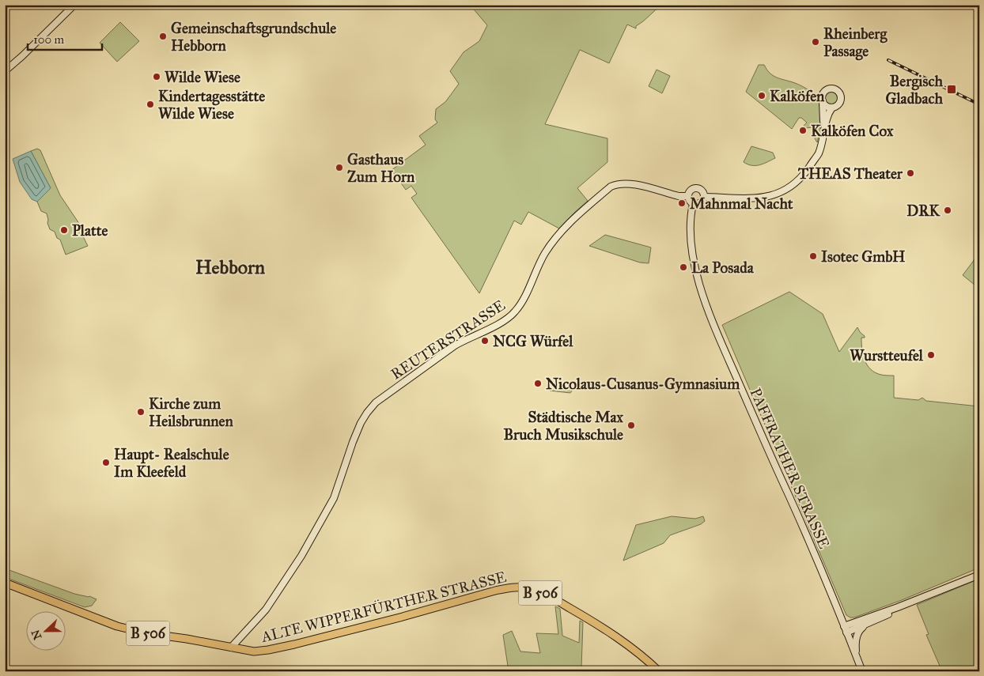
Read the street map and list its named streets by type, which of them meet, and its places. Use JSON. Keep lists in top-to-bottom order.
{
  "streets": {
    "main road": ["B 506", "ALTE WIPPERFÜRTHER STRASSE"],
    "street": ["REUTERSTRASSE", "PAFFRATHER STRASSE"]
  },
  "crossings": [
    ["REUTERSTRASSE", "PAFFRATHER STRASSE"],
    ["REUTERSTRASSE", "ALTE WIPPERFÜRTHER STRASSE"]
  ],
  "districts": ["Hebborn"],
  "places": {
    "other": [
      "Gemeinschaftsgrundschule Hebborn",
      "Rheinberg Passage",
      "Wilde Wiese",
      "Kalköfen",
      "Kindertagesstätte Wilde Wiese",
      "Kalköfen Cox",
      "Gasthaus Zum Horn",
      "THEAS Theater",
      "Mahnmal Nacht",
      "DRK",
      "Platte",
      "Isotec GmbH",
      "La Posada",
      "NCG Würfel",
      "Wurstteufel",
      "Nicolaus-Cusanus-Gymnasium",
      "Kirche zum Heilsbrunnen",
      "Städtische Max Bruch Musikschule",
      "Haupt- Realschule Im Kleefeld"
    ],
    "transit": ["Bergisch Gladbach"]
  },
  "scale_bar": "100 m",
  "north": "left"
}
